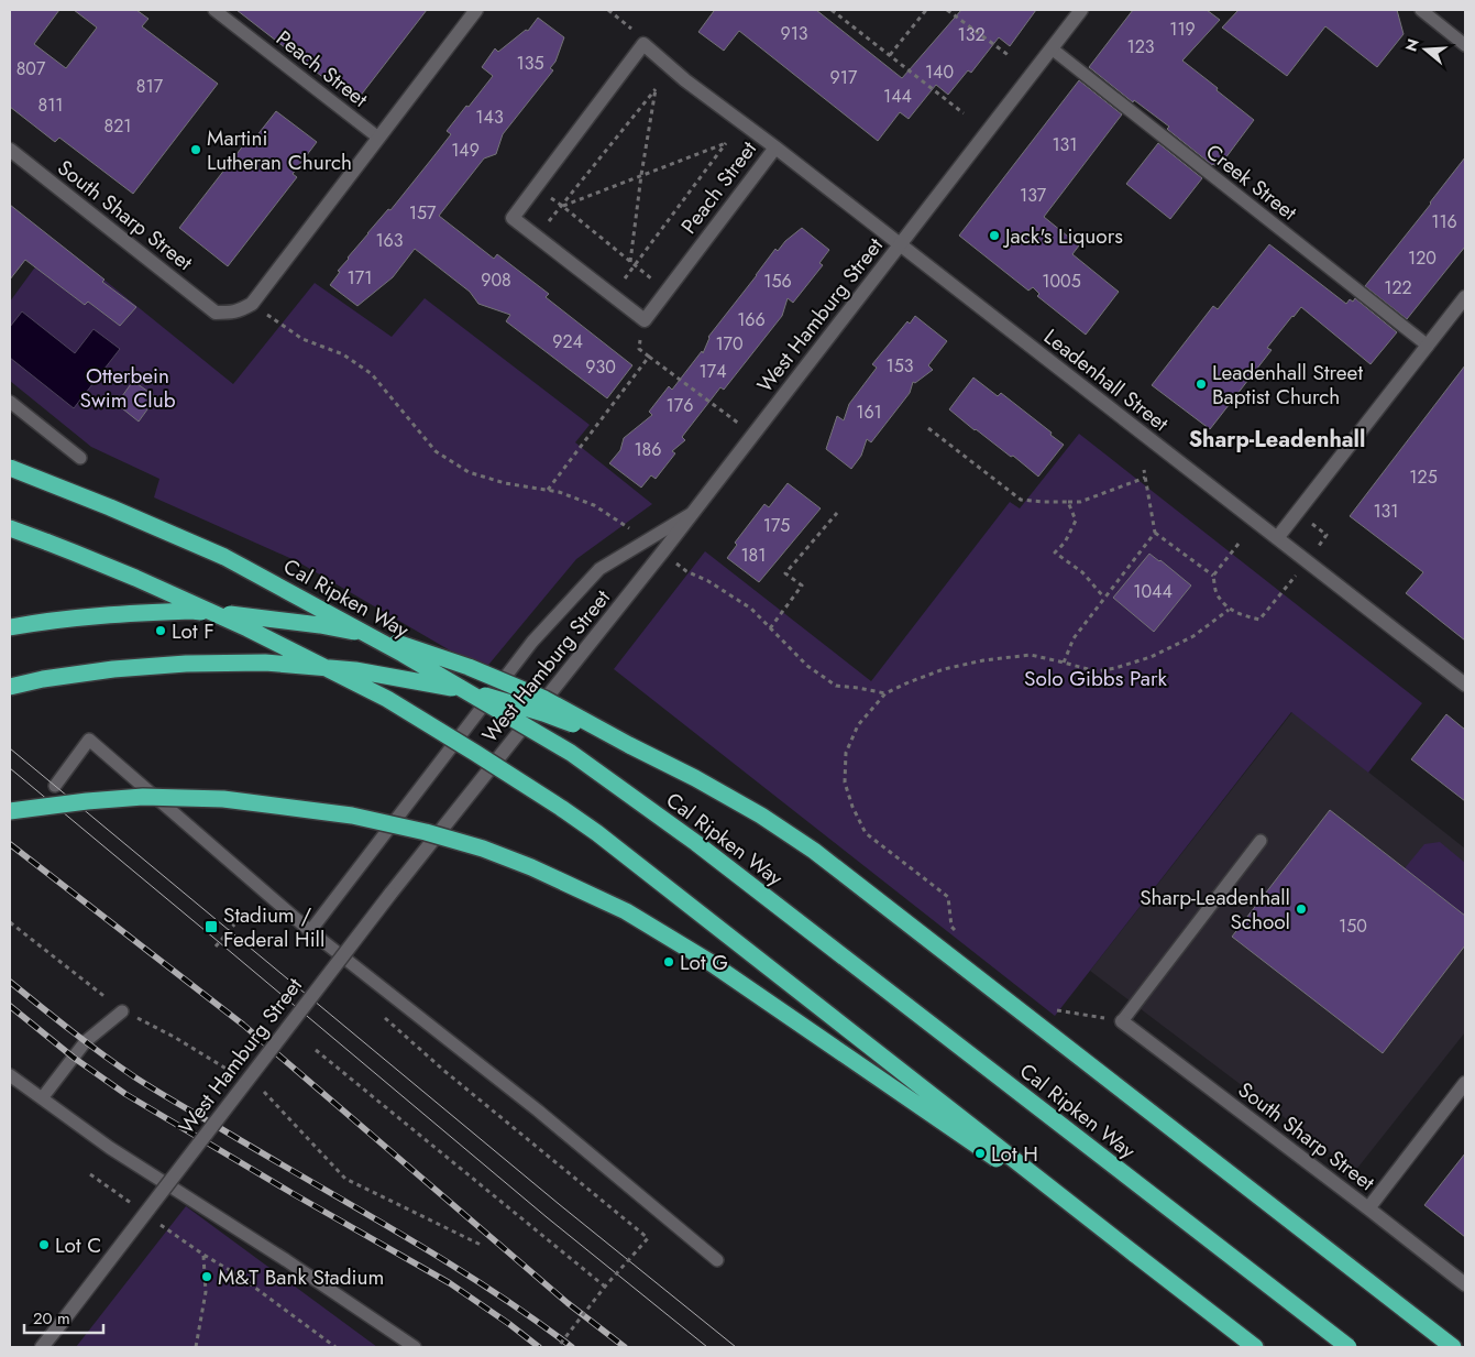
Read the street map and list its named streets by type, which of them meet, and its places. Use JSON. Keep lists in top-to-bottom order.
{
  "streets": {
    "highway": ["Cal Ripken Way"],
    "street": [
      "Peach Street",
      "South Sharp Street",
      "West Hamburg Street",
      "Leadenhall Street"
    ],
    "lane": ["Creek Street"]
  },
  "crossings": [
    ["Peach Street", "Leadenhall Street"],
    ["Creek Street", "West Hamburg Street"],
    ["West Hamburg Street", "Leadenhall Street"]
  ],
  "districts": ["Sharp-Leadenhall"],
  "parks": ["Otterbein Swim Club", "Solo Gibbs Park"],
  "places": {
    "other": [
      "Martini Lutheran Church",
      "Jack's Liquors",
      "Leadenhall Street Baptist Church",
      "Lot F",
      "Sharp-Leadenhall School",
      "Lot G",
      "Lot H",
      "Lot C",
      "M&T Bank Stadium"
    ],
    "transit": ["Stadium / Federal Hill"]
  },
  "house_numbers": [
    "119",
    "913",
    "132",
    "123",
    "135",
    "807",
    "140",
    "917",
    "817",
    "144",
    "811",
    "143",
    "821",
    "131",
    "149",
    "137",
    "157",
    "116",
    "163",
    "120",
    "171",
    "908",
    "156",
    "1005",
    "122",
    "166",
    "924",
    "170",
    "153",
    "930",
    "174",
    "176",
    "161",
    "186",
    "125",
    "131",
    "175",
    "181",
    "1044",
    "150"
  ],
  "scale_bar": "20 m",
  "north": "left"
}
